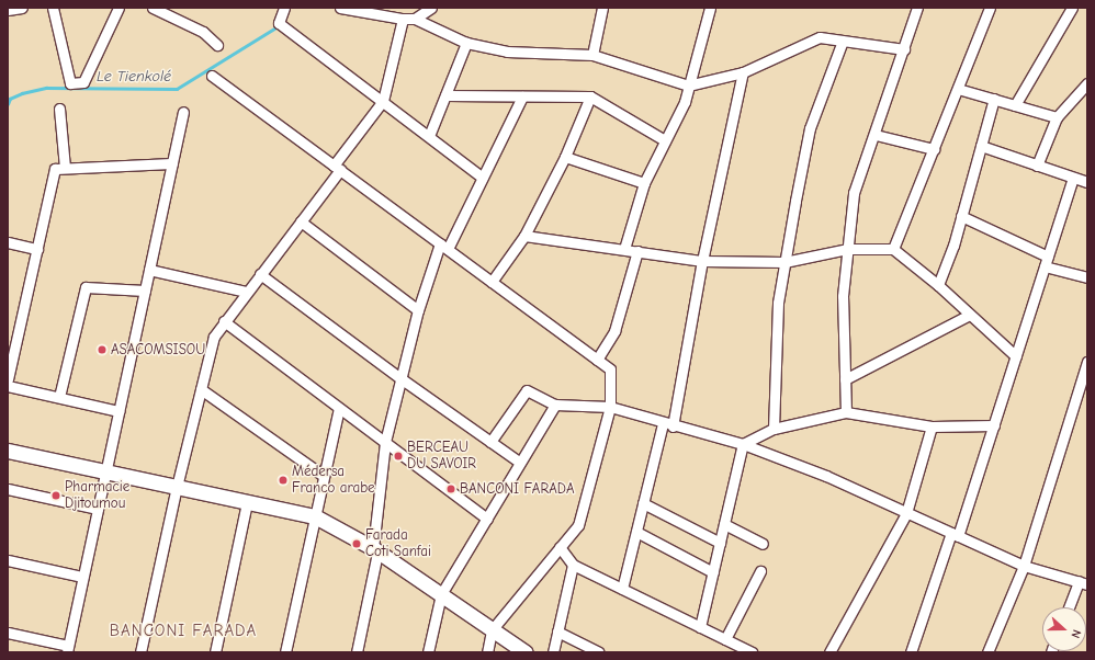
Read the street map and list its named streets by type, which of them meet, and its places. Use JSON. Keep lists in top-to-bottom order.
{
  "districts": ["BANCONI FARADA"],
  "water": ["Le Tienkolé"],
  "places": [
    "ASACOMSISOU",
    "BERCEAU DU SAVOIR",
    "Médersa Franco arabe",
    "BANCONI FARADA",
    "Pharmacie Djitoumou",
    "Farada Coti Sanfai"
  ],
  "north": "right"
}
